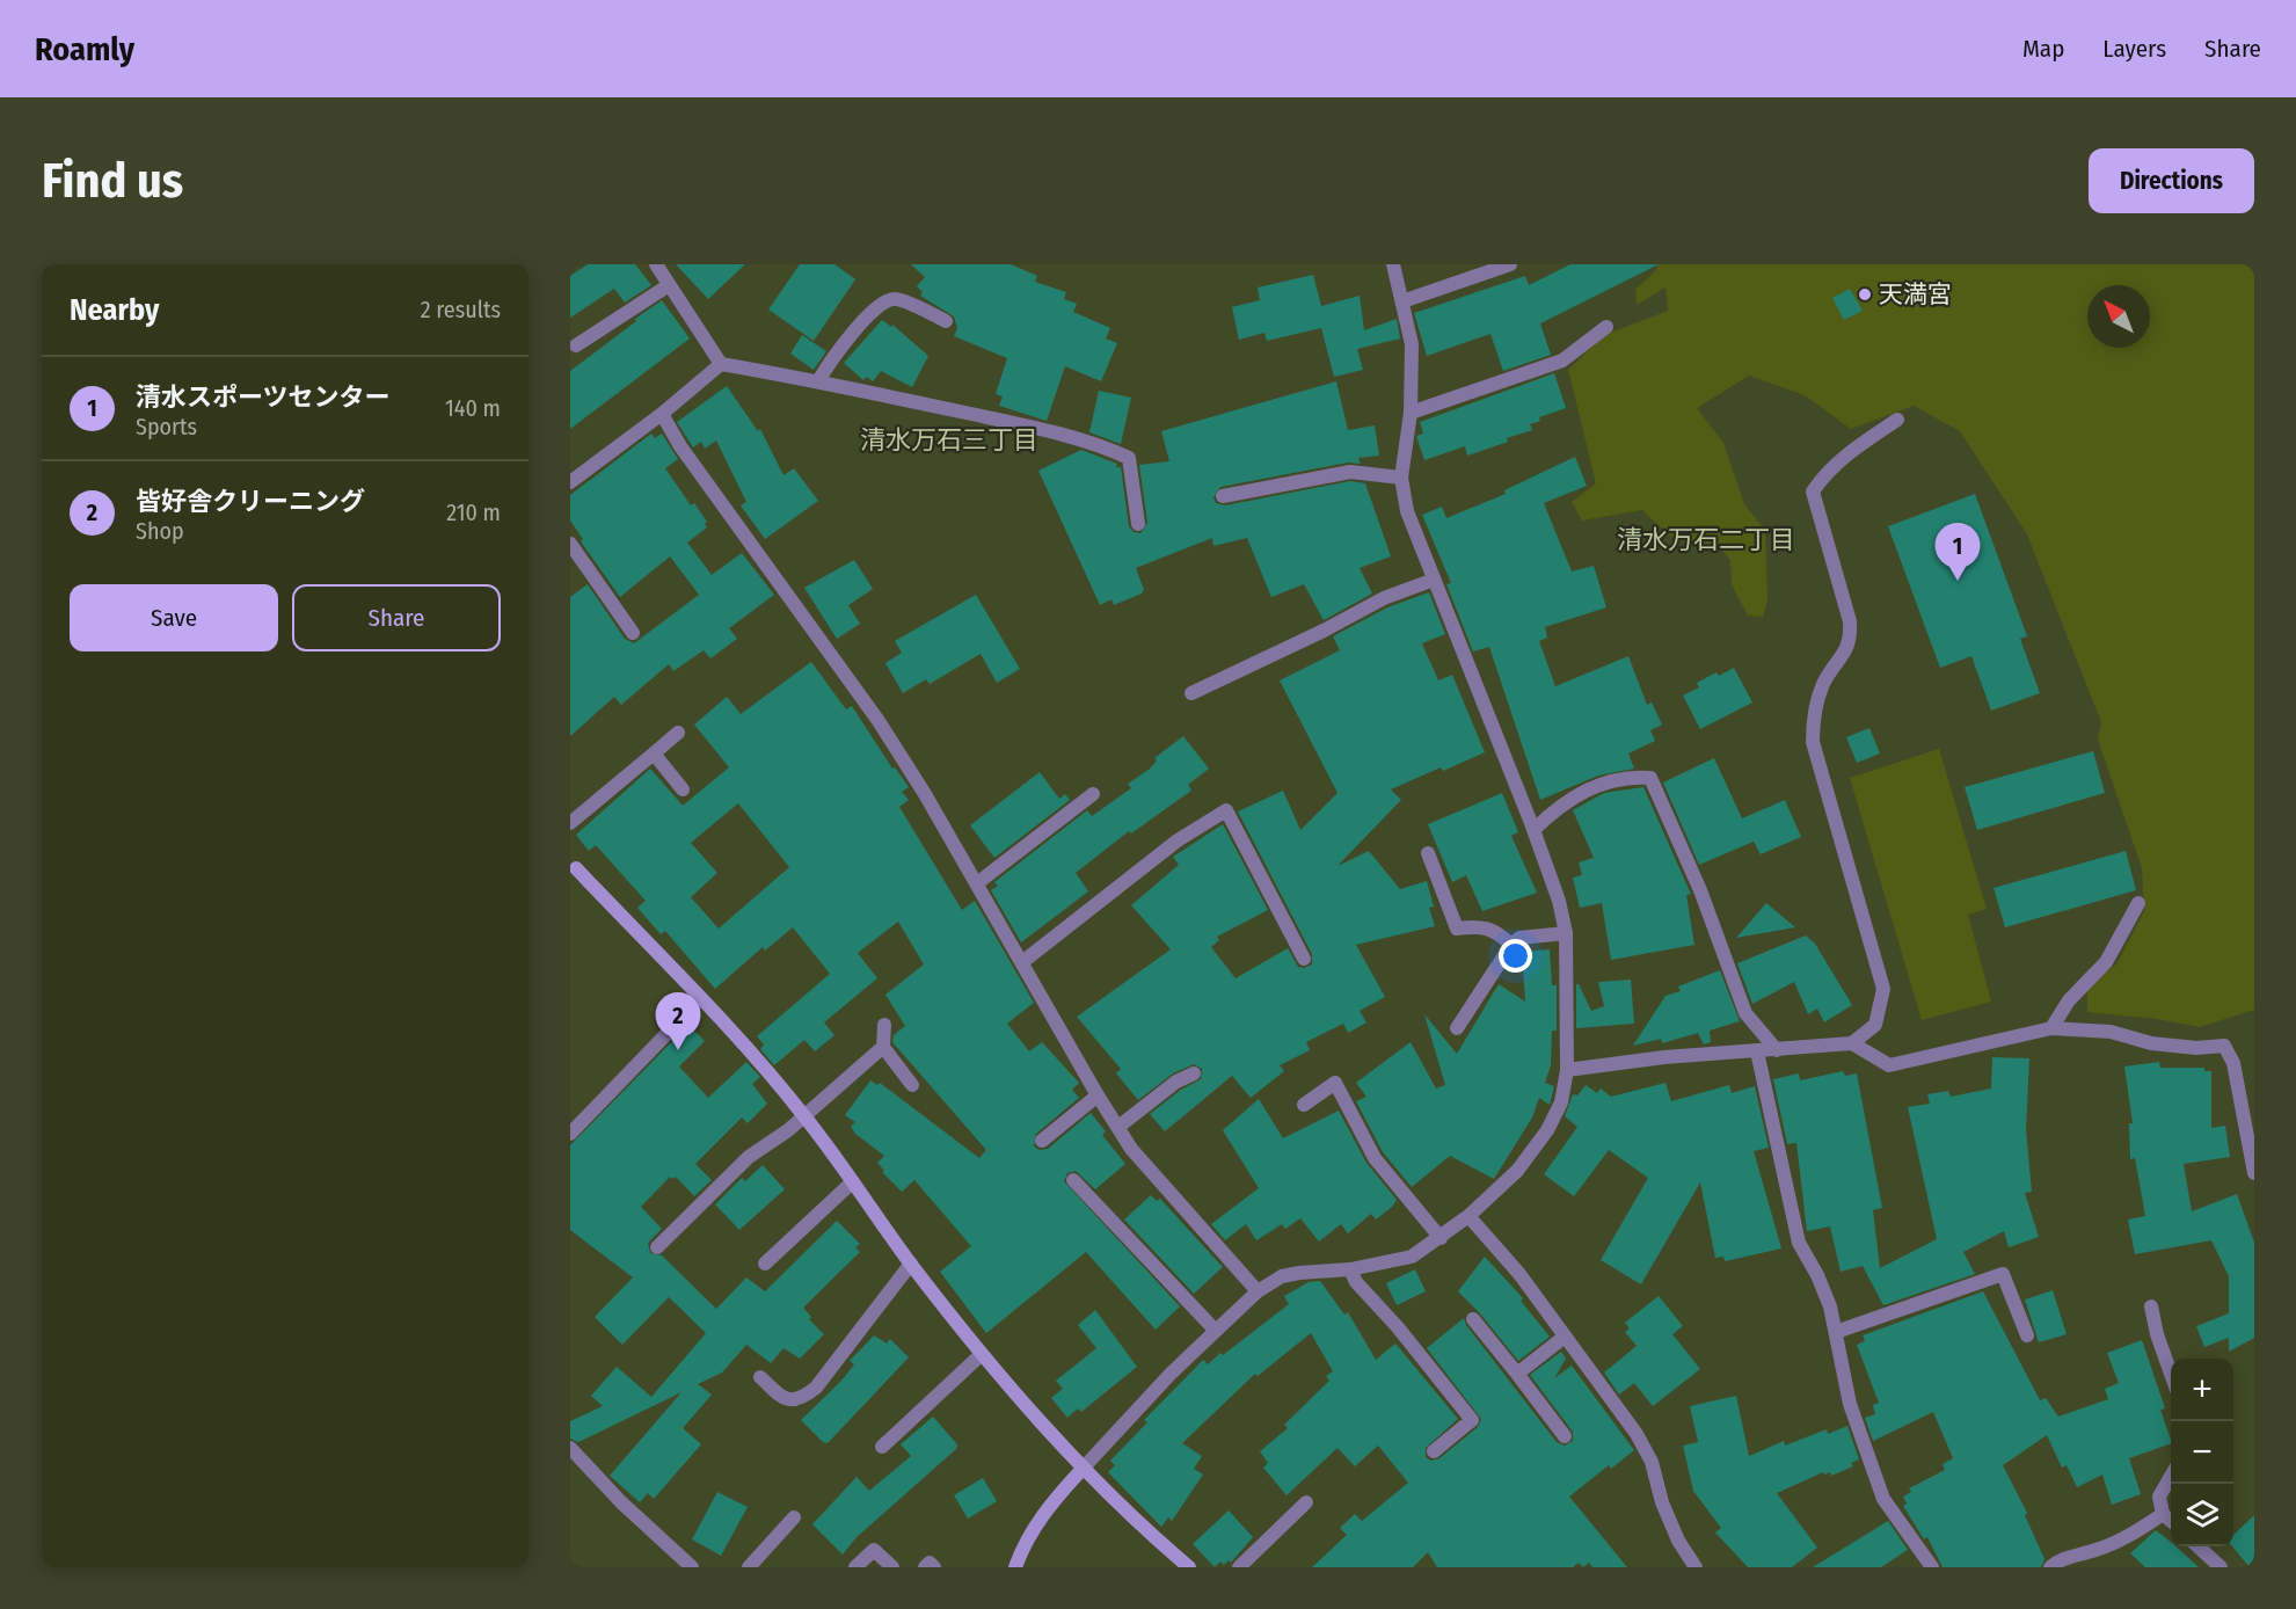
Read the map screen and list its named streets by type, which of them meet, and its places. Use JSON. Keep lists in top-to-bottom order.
{
  "districts": ["清水万石三丁目", "清水万石二丁目"],
  "places": ["天満宮"],
  "north": "top left",
  "page": {
    "header": "Roamly",
    "nav": ["Map", "Layers", "Share"],
    "buttons": [
      "Directions",
      ["Save", "Share"]
    ],
    "title": "Find us",
    "heading": ["Nearby", "2 results"],
    "list": [
      {
        "mark": "1",
        "name": "清水スポーツセンター",
        "note": "Sports",
        "value": "140 m"
      },
      {
        "mark": "2",
        "name": "皆好舎クリーニング",
        "note": "Shop",
        "value": "210 m"
      }
    ],
    "pins": ["1", "2"],
    "map_buttons": ["+", "−"]
  }
}
